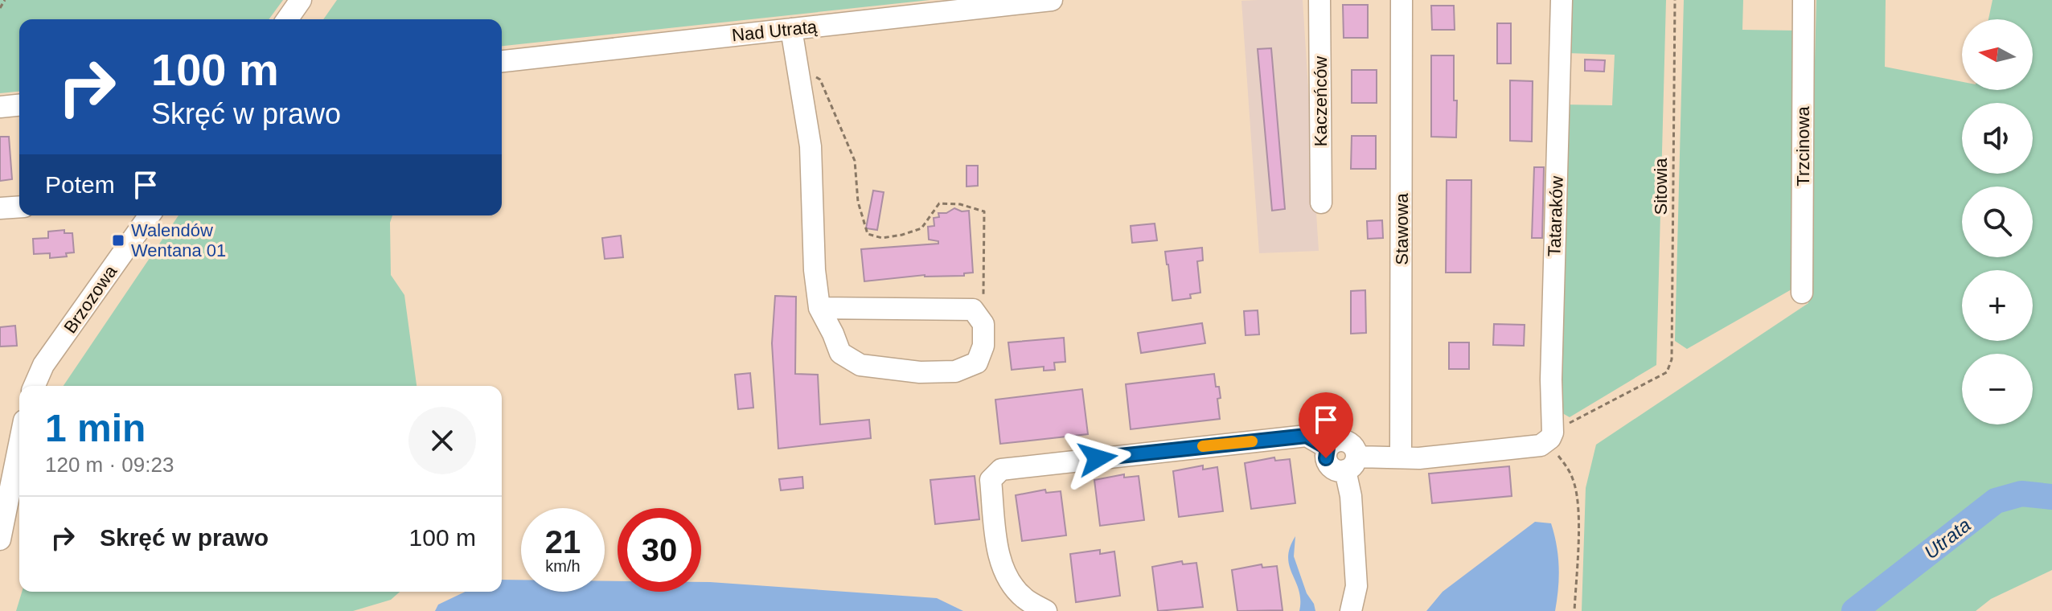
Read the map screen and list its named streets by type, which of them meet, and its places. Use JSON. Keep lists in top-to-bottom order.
{
  "streets": {
    "street": [
      "Nad Utratą",
      "Kaczeńców",
      "Trzcinowa",
      "Tataraków",
      "Stawowa",
      "Brzozowa"
    ],
    "path": ["Sitowia"]
  },
  "crossings": [
    ["Sitowia", "Tataraków"]
  ],
  "water": ["Utrata"],
  "places": {
    "transit": ["Walendów Wentana 01"]
  },
  "north": "left",
  "page": {
    "map_buttons": ["+", "−"],
    "turn": ["100 m", "Skręć w prawo"],
    "then": "Potem",
    "heading": ["1 min", "120 m · 09:23"],
    "list": [
      {
        "name": "Skręć w prawo",
        "value": "100 m"
      }
    ],
    "speed": "21 km/h",
    "limit": "30"
  }
}
